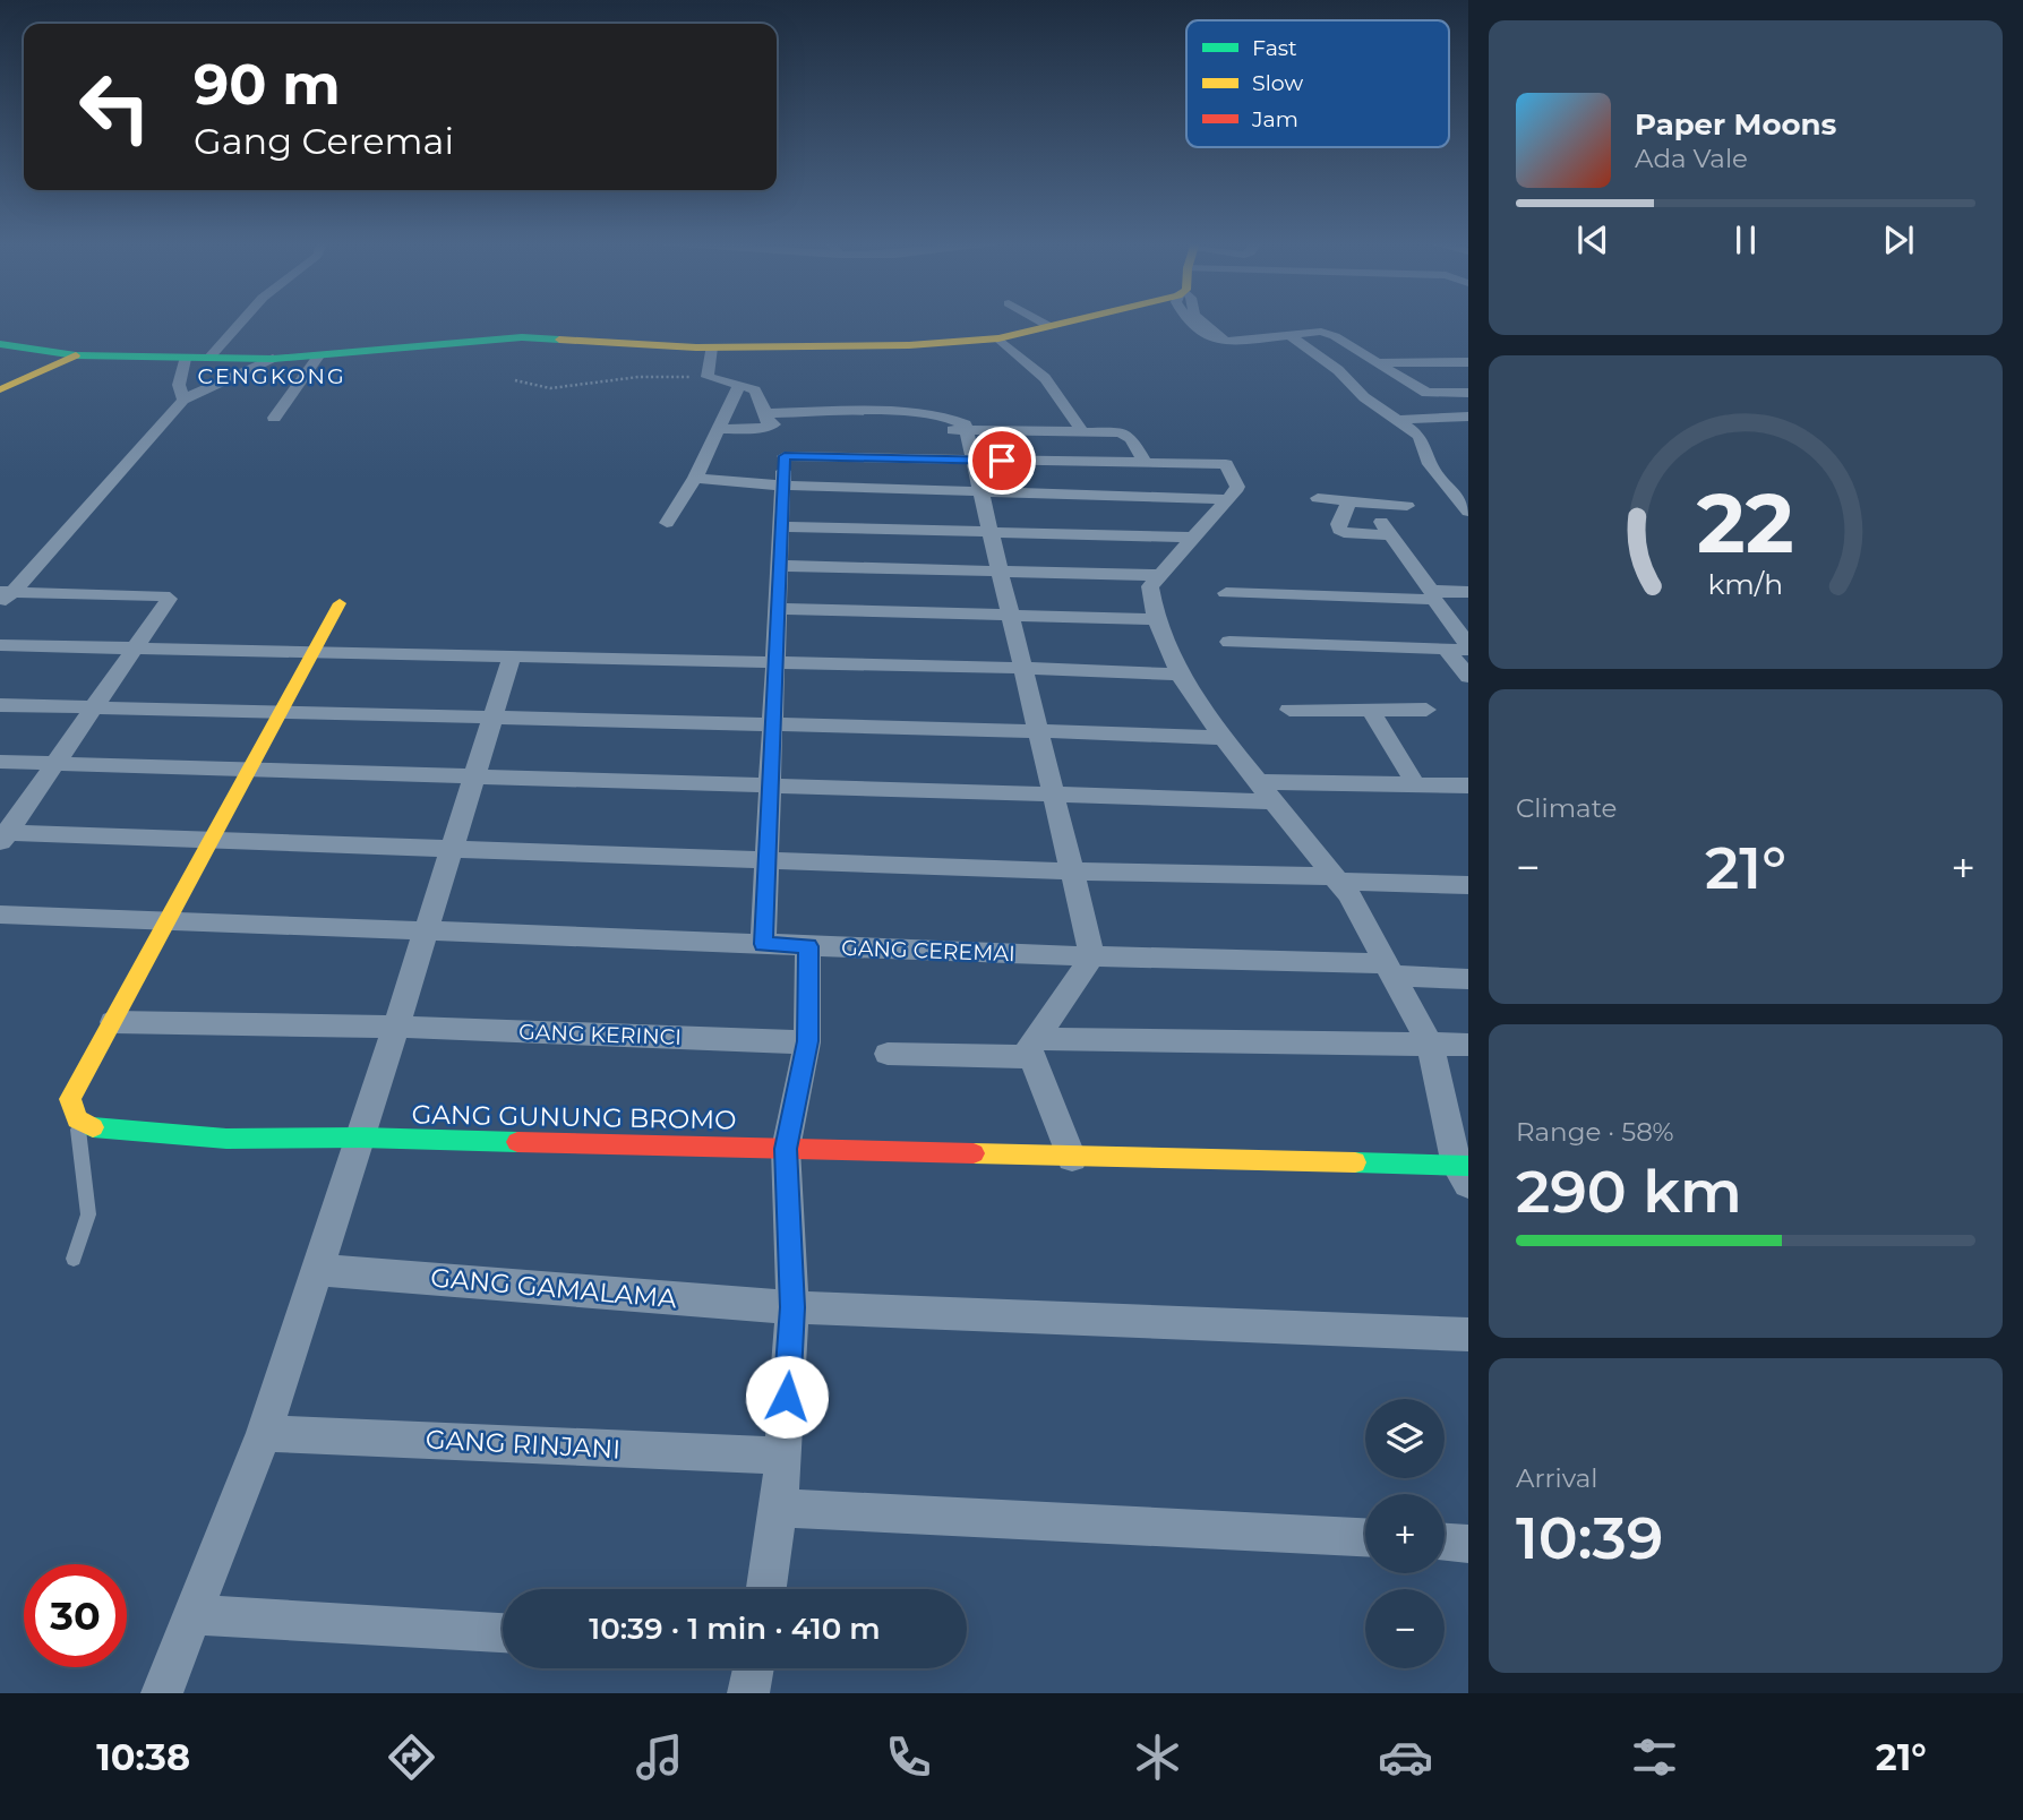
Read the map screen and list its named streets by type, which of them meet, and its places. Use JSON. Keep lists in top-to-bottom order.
{
  "streets": {
    "street": [
      "GANG CEREMAI",
      "GANG KERINCI",
      "GANG GUNUNG BROMO",
      "GANG GAMALAMA",
      "GANG RINJANI"
    ]
  },
  "districts": ["CENGKONG"],
  "legend": ["Fast", "Slow", "Jam"],
  "page": {
    "turn": ["90 m", "Gang Ceremai"],
    "song": ["Paper Moons", "Ada Vale"],
    "tile": [
      "Climate",
      ["Range · 58%", "290 km"],
      ["Arrival", "10:39"]
    ],
    "heat": ["−", "21°", "+"],
    "map_buttons": ["+", "−"],
    "limit": "30",
    "trip": "10:39 · 1 min · 410 m",
    "tabs": ["10:38", "21°"],
    "gauge": ["22", "km/h"]
  }
}
